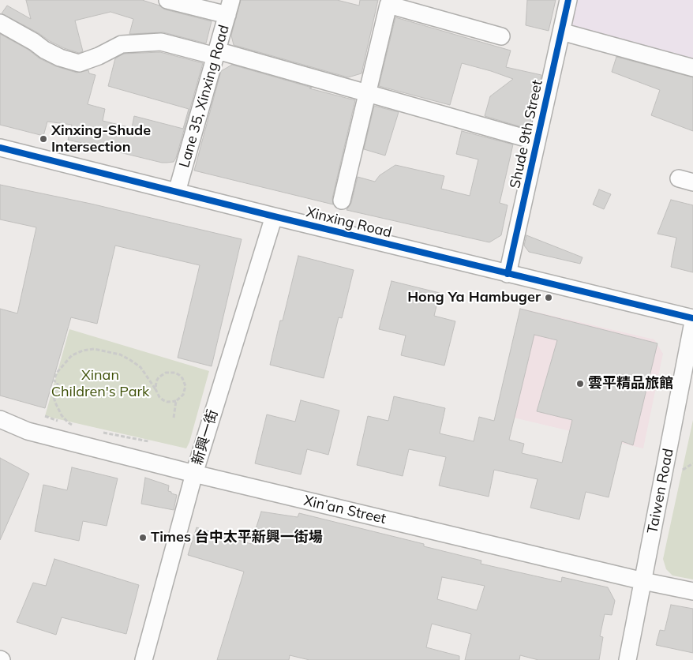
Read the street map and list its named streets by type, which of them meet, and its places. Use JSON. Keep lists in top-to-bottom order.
{
  "streets": {
    "street": [
      "Lane 35, Xinxing Road",
      "Shude 9th Street",
      "Xinxing Road",
      "新興一街",
      "Taiwen Road",
      "Xin’an Street"
    ]
  },
  "crossings": [
    ["Lane 35, Xinxing Road", "Xinxing Road"],
    ["Shude 9th Street", "Xinxing Road"],
    ["Xinxing Road", "新興一街"],
    ["新興一街", "Xin’an Street"],
    ["Taiwen Road", "Xin’an Street"]
  ],
  "parks": ["Xinan Children's Park"],
  "places": [
    "Xinxing-Shude Intersection",
    "Hong Ya Hambuger",
    "雲平精品旅館",
    "Times 台中太平新興一街場"
  ]
}
